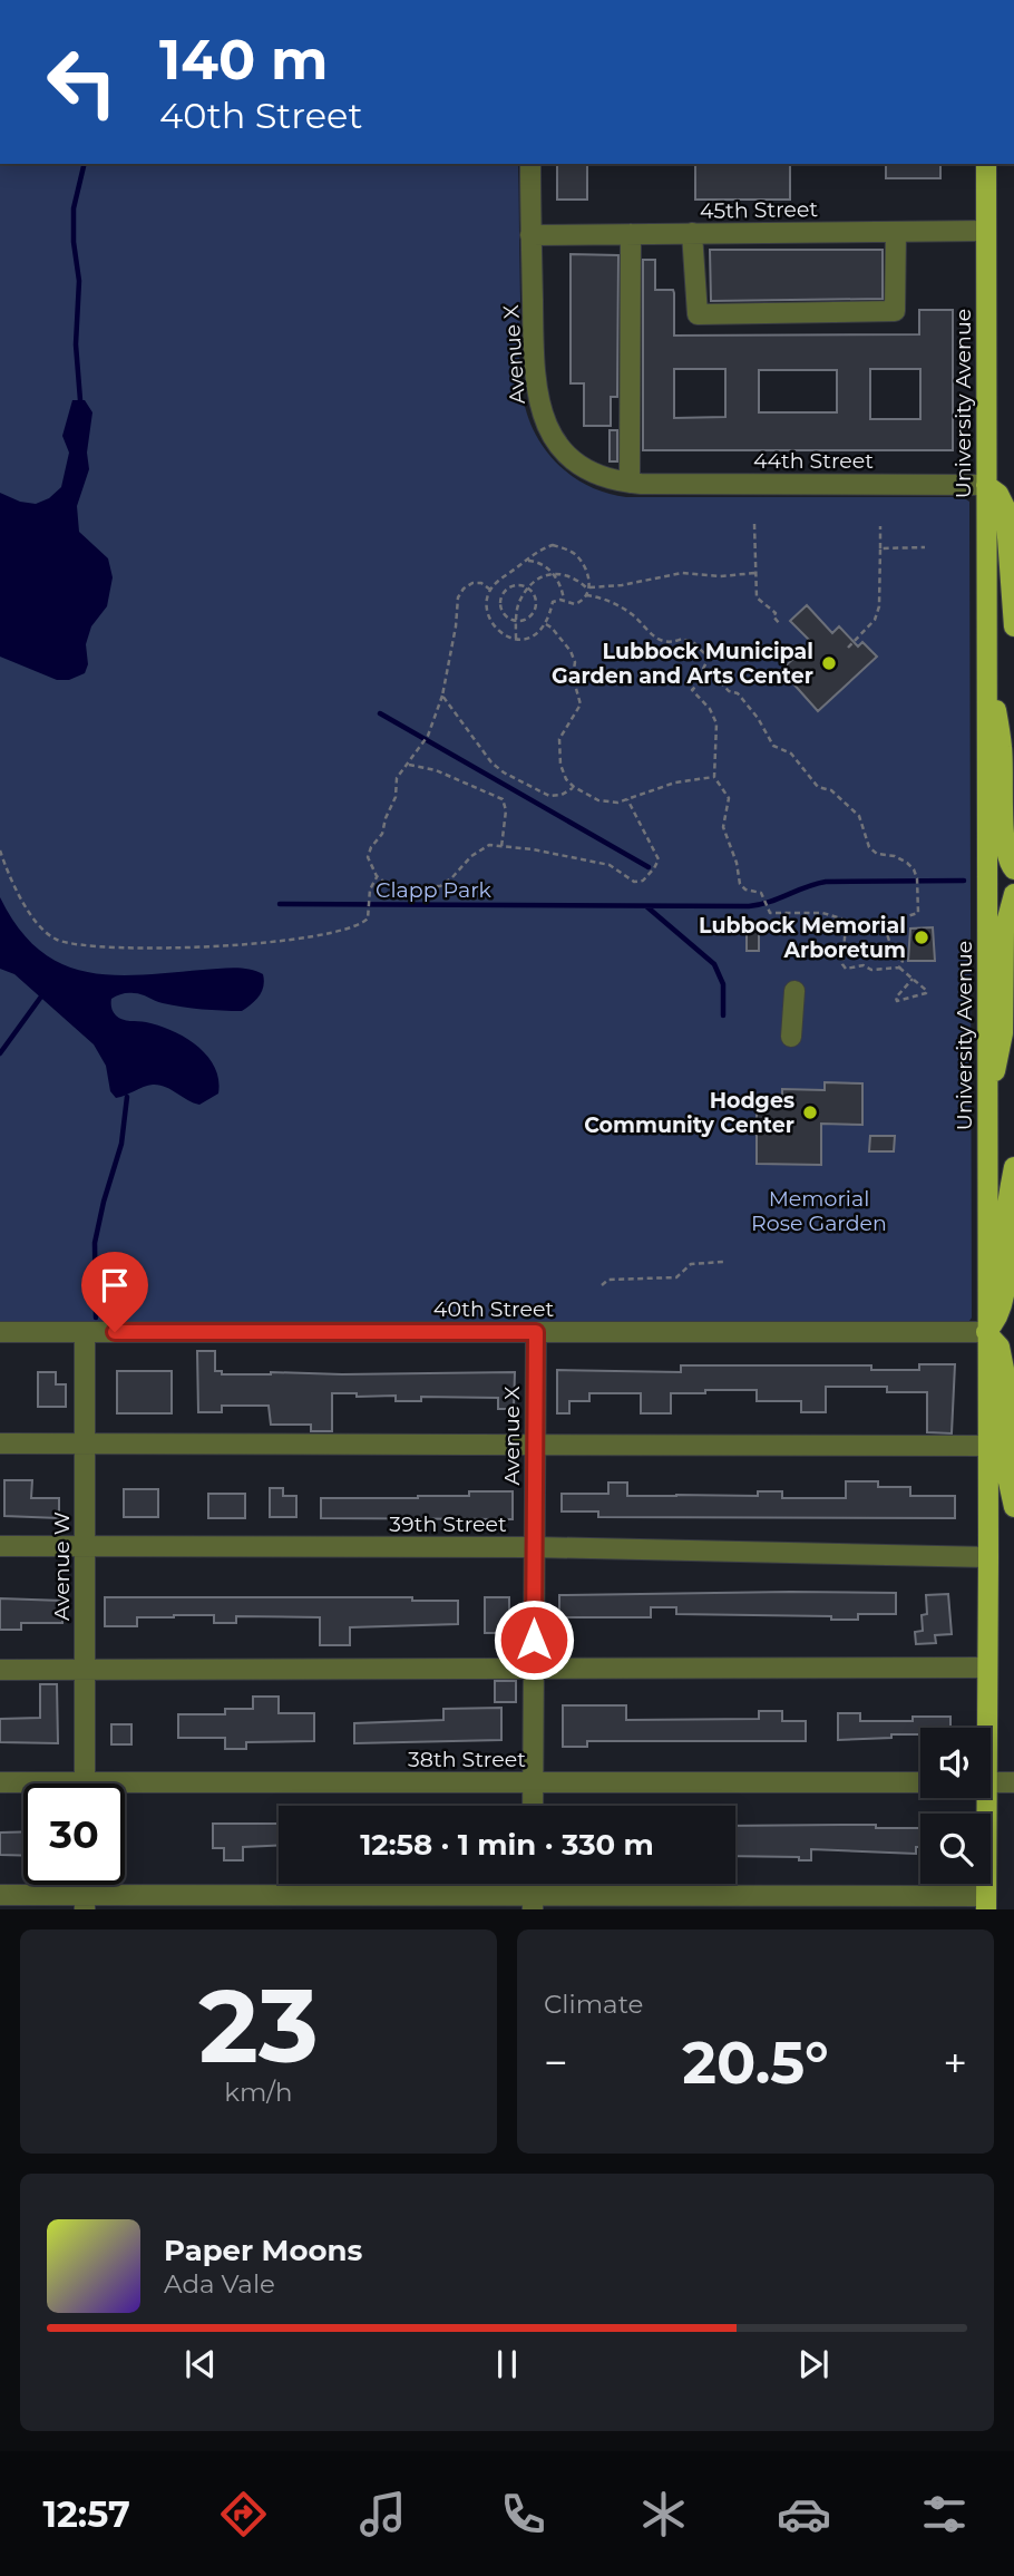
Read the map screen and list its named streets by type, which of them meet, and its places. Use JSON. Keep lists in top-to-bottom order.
{
  "streets": {
    "main road": ["University Avenue"],
    "street": [
      "45th Street",
      "Avenue X",
      "44th Street",
      "40th Street",
      "39th Street",
      "Avenue W",
      "38th Street"
    ]
  },
  "crossings": [
    ["45th Street", "Avenue X"],
    ["45th Street", "University Avenue"],
    ["Avenue X", "44th Street"],
    ["Avenue X", "40th Street"],
    ["Avenue X", "39th Street"],
    ["Avenue X", "38th Street"],
    ["University Avenue", "44th Street"],
    ["University Avenue", "40th Street"],
    ["University Avenue", "39th Street"],
    ["40th Street", "Avenue W"],
    ["39th Street", "Avenue W"]
  ],
  "parks": ["Clapp Park", "Memorial Rose Garden"],
  "places": ["Lubbock Municipal Garden and Arts Center", "Lubbock Memorial Arboretum", "Hodges Community Center"],
  "page": {
    "turn": ["140 m", "40th Street"],
    "limit": "30",
    "trip": "12:58 · 1 min · 330 m",
    "tile": [
      ["23", "km/h"],
      "Climate"
    ],
    "heat": ["−", "20.5°", "+"],
    "song": ["Paper Moons", "Ada Vale"],
    "tabs": "12:57"
  }
}
